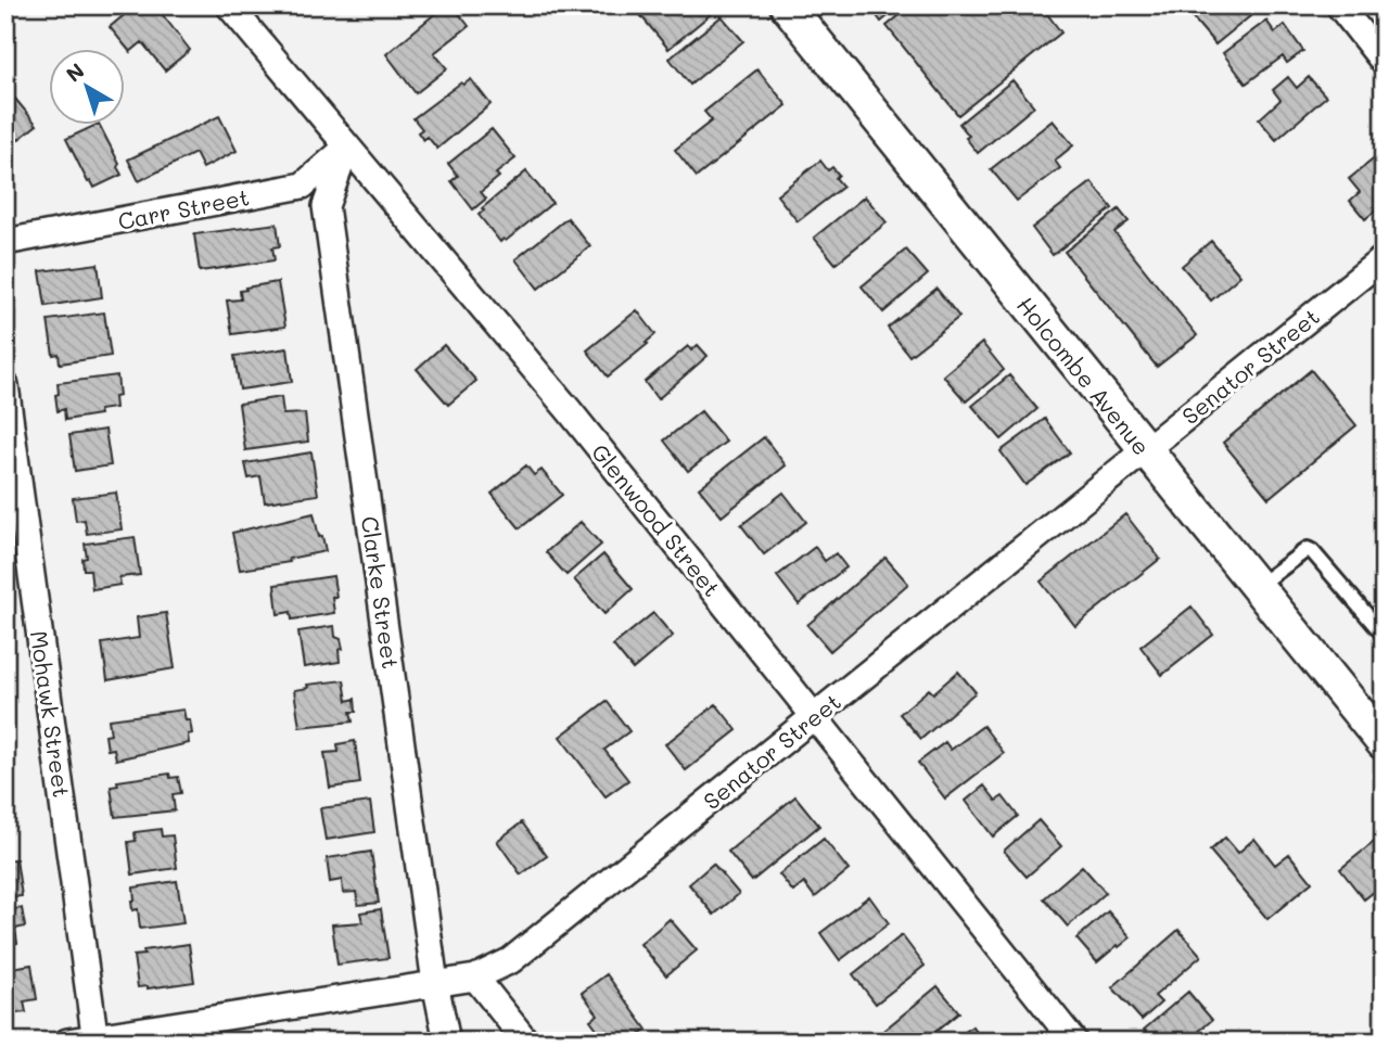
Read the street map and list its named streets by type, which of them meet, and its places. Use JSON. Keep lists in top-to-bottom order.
{
  "streets": {
    "street": [
      "Carr Street",
      "Senator Street",
      "Holcombe Avenue",
      "Glenwood Street",
      "Clarke Street",
      "Mohawk Street"
    ]
  },
  "crossings": [
    ["Carr Street", "Glenwood Street"],
    ["Carr Street", "Clarke Street"],
    ["Senator Street", "Holcombe Avenue"],
    ["Senator Street", "Glenwood Street"],
    ["Senator Street", "Clarke Street"],
    ["Senator Street", "Mohawk Street"],
    ["Glenwood Street", "Clarke Street"]
  ],
  "north": "top left"
}
